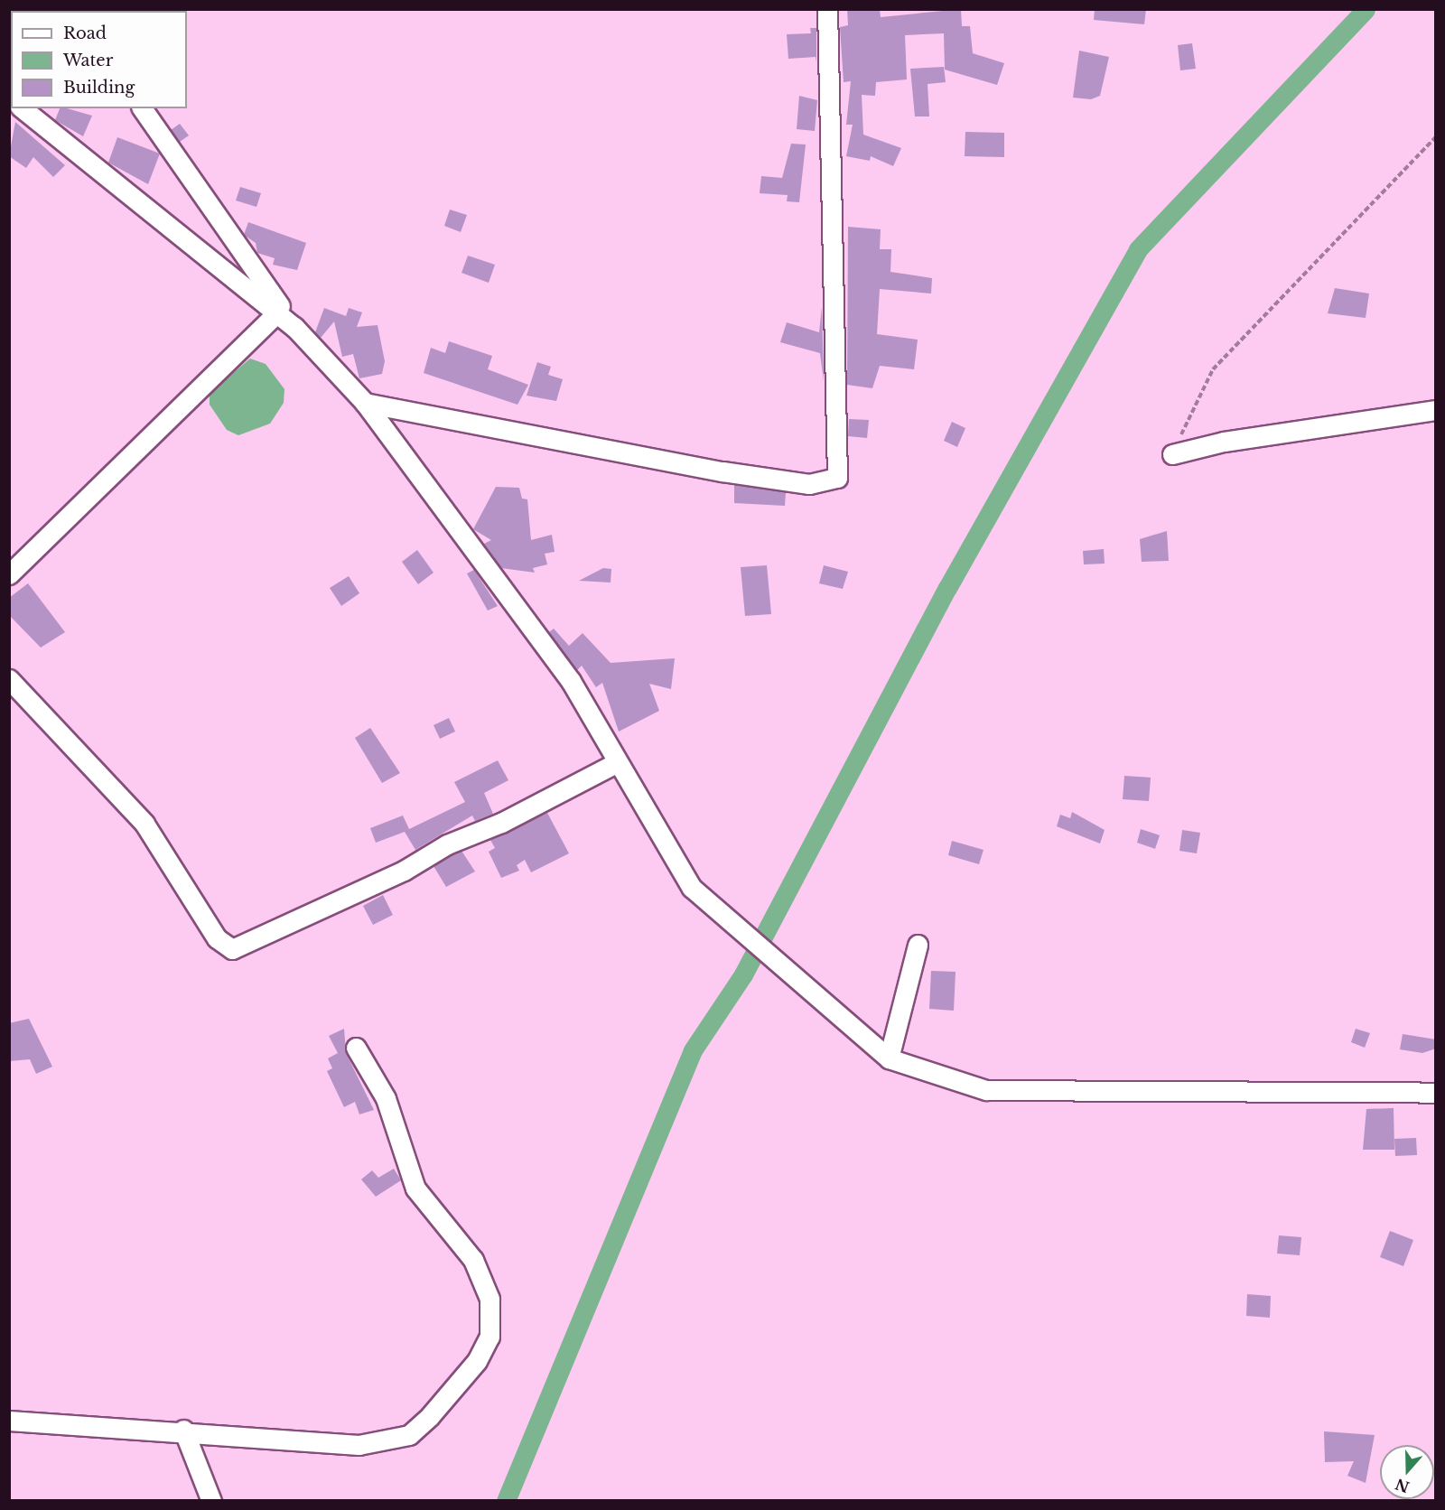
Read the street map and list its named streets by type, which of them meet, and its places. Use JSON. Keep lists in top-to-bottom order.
{
  "legend": ["Road", "Water", "Building"],
  "north": "bottom"
}
